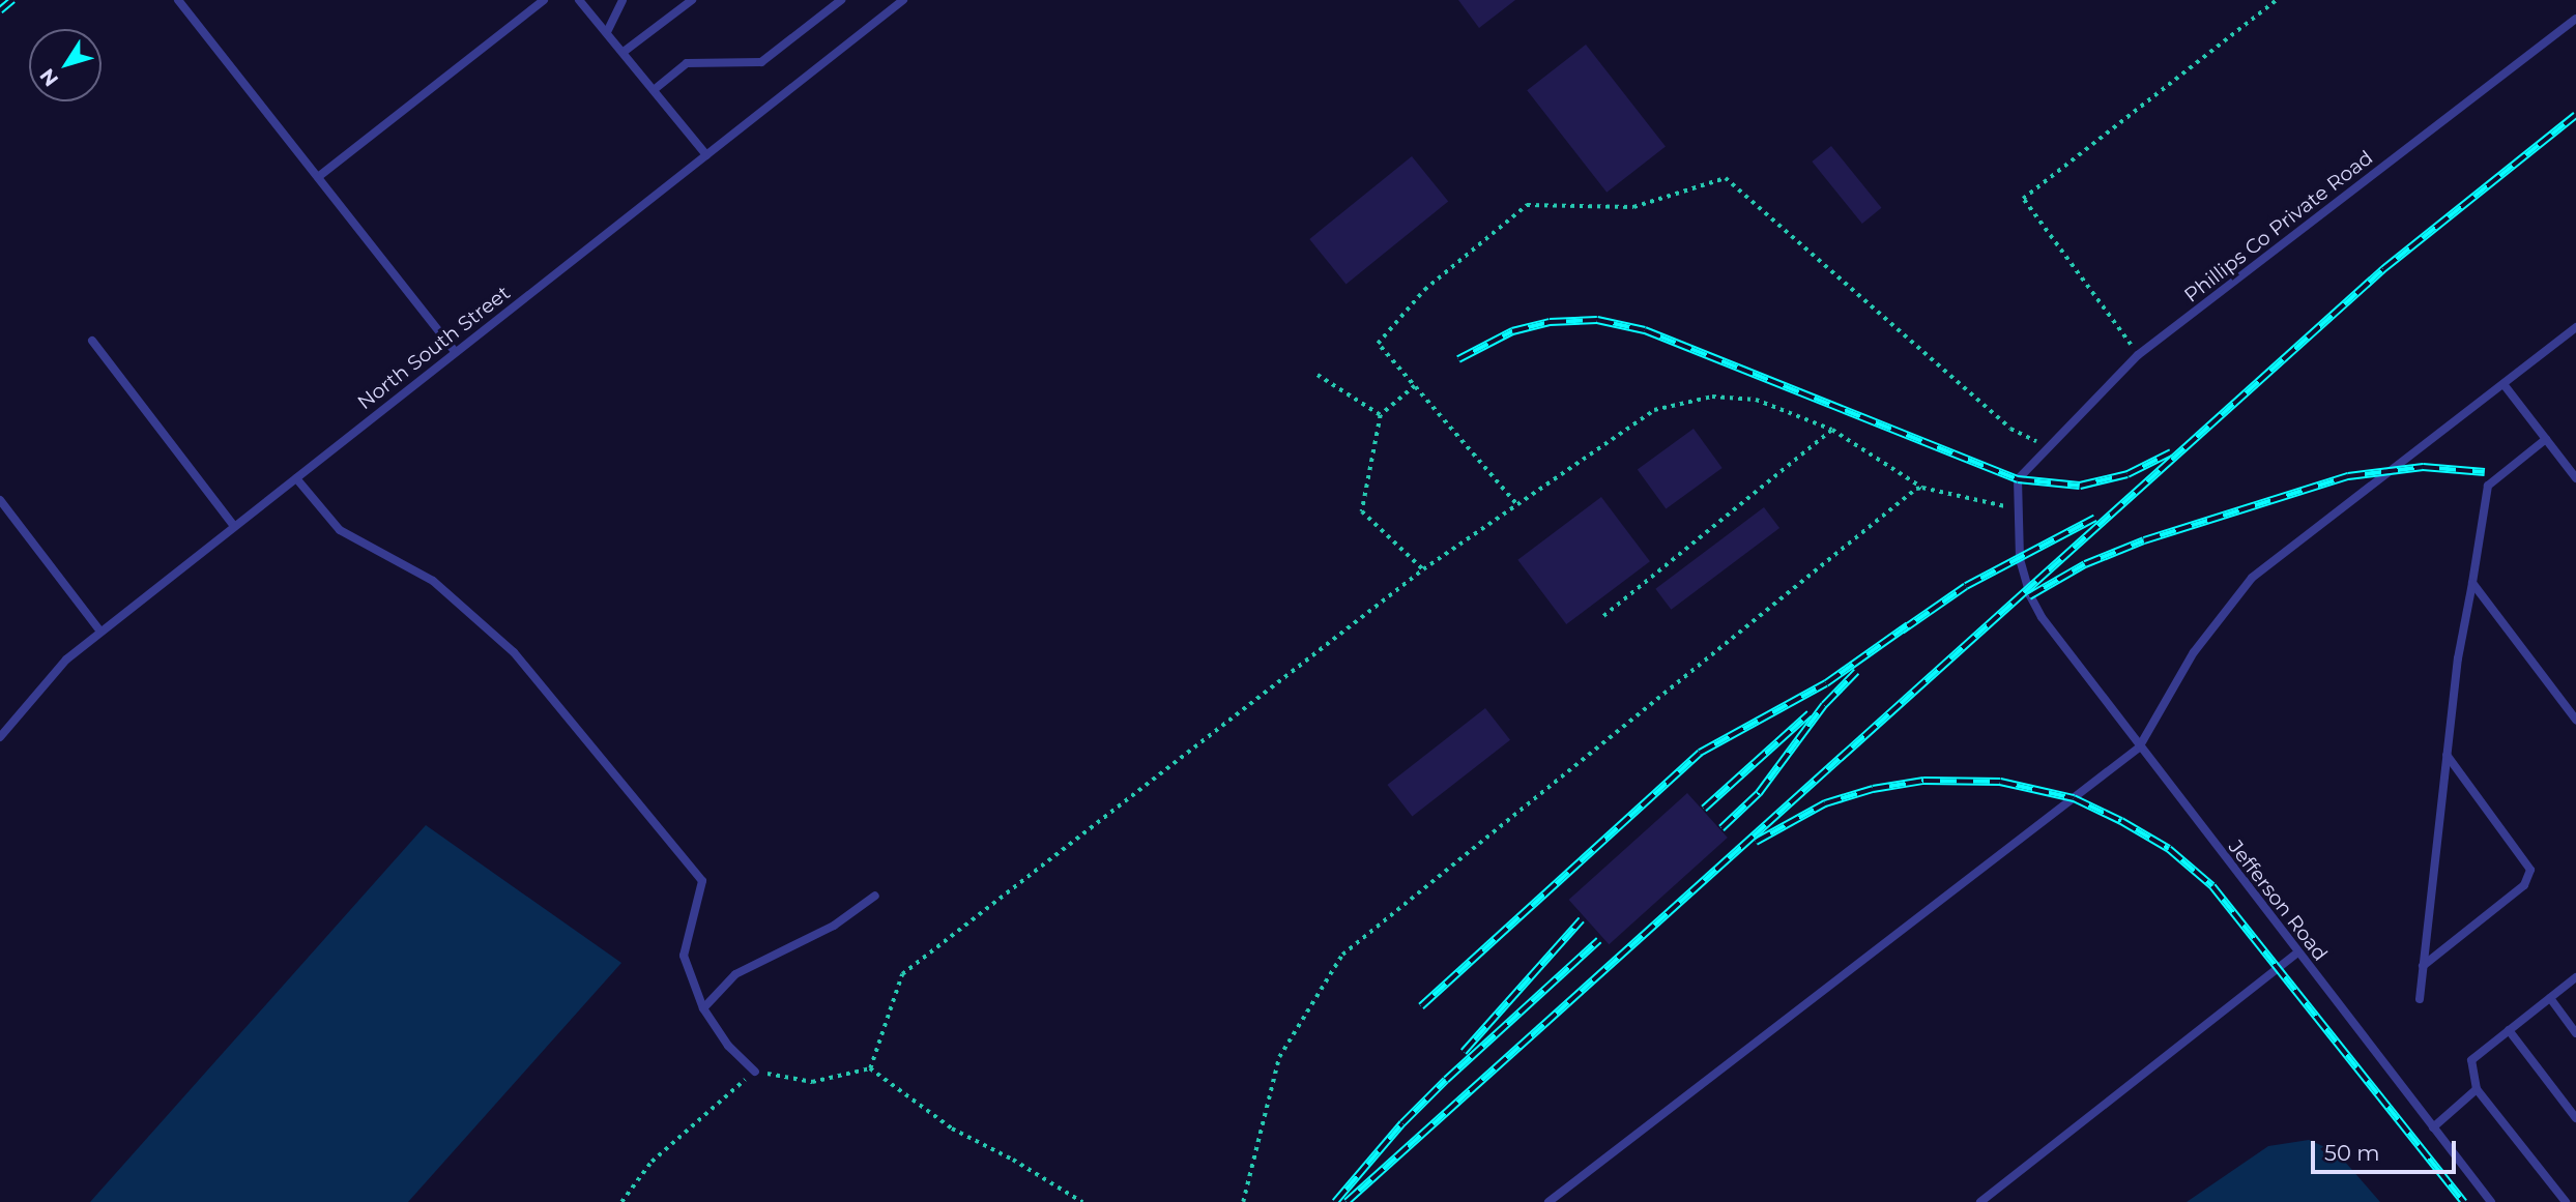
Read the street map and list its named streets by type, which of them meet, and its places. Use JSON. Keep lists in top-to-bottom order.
{
  "streets": {
    "lane": ["Phillips Co Private Road", "North South Street", "Jefferson Road"]
  },
  "crossings": [
    ["Phillips Co Private Road", "Jefferson Road"]
  ],
  "scale_bar": "50 m",
  "north": "bottom left"
}
